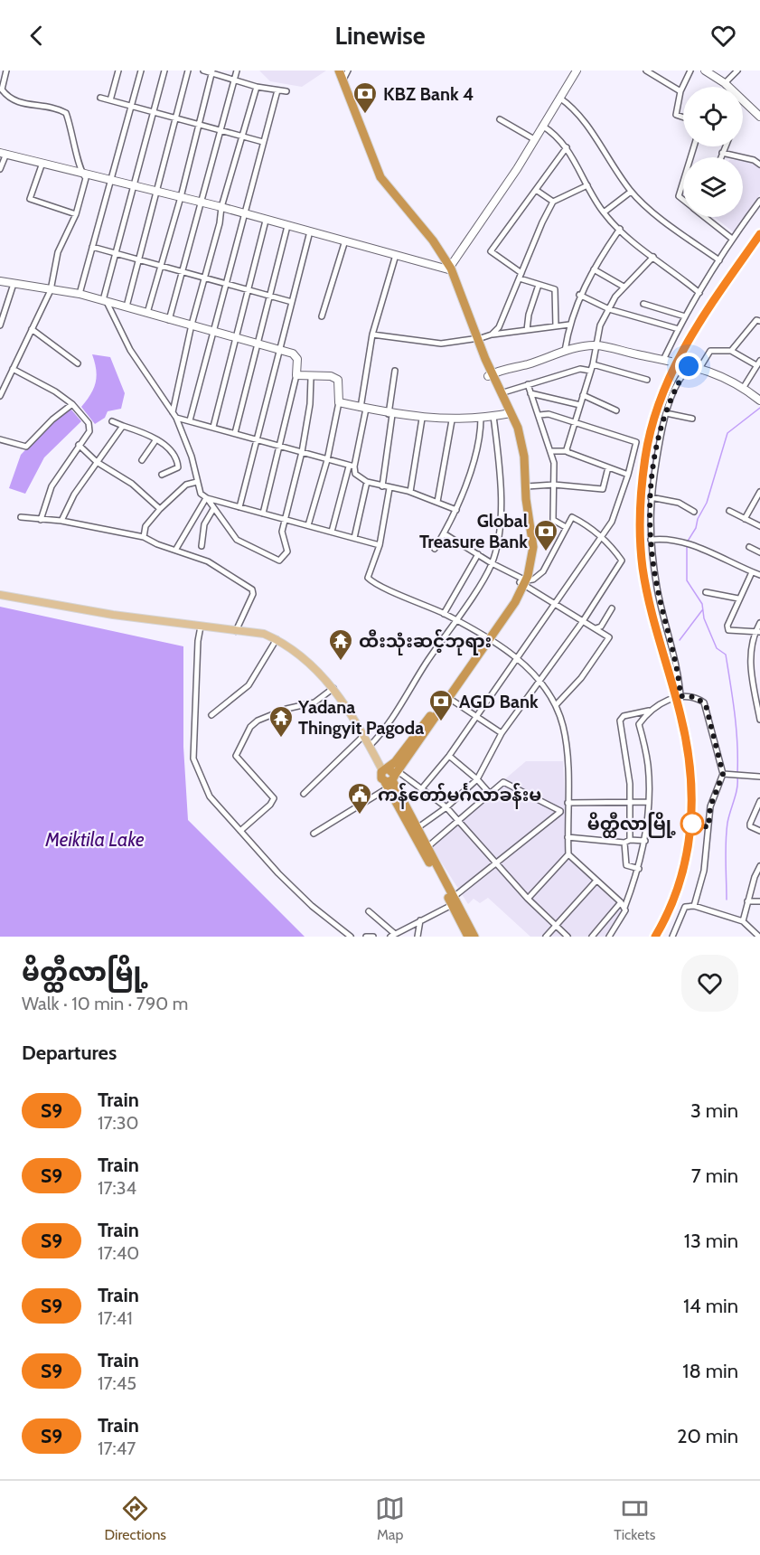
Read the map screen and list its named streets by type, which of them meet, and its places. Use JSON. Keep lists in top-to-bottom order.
{
  "water": ["Meiktila Lake"],
  "places": {
    "bank": ["KBZ Bank 4", "Global Treasure Bank", "AGD Bank"],
    "temple": ["ထီးသုံးဆင့်ဘုရား", "Yadana Thingyit Pagoda"],
    "public building": ["ကန်တော်မင်္ဂလာခန်းမ"],
    "other": ["မိတ္ထီလာမြို့"]
  },
  "page": {
    "header": "Linewise",
    "heading": [
      ["မိတ္ထီလာမြို့", "Walk · 10 min · 790 m"],
      "Departures"
    ],
    "list": [
      {
        "mark": "S9",
        "name": "Train",
        "note": "17:30",
        "value": "3 min"
      },
      {
        "mark": "S9",
        "name": "Train",
        "note": "17:34",
        "value": "7 min"
      },
      {
        "mark": "S9",
        "name": "Train",
        "note": "17:40",
        "value": "13 min"
      },
      {
        "mark": "S9",
        "name": "Train",
        "note": "17:41",
        "value": "14 min"
      },
      {
        "mark": "S9",
        "name": "Train",
        "note": "17:45",
        "value": "18 min"
      },
      {
        "mark": "S9",
        "name": "Train",
        "note": "17:47",
        "value": "20 min"
      }
    ],
    "tabs": ["Directions", "Map", "Tickets"]
  }
}
